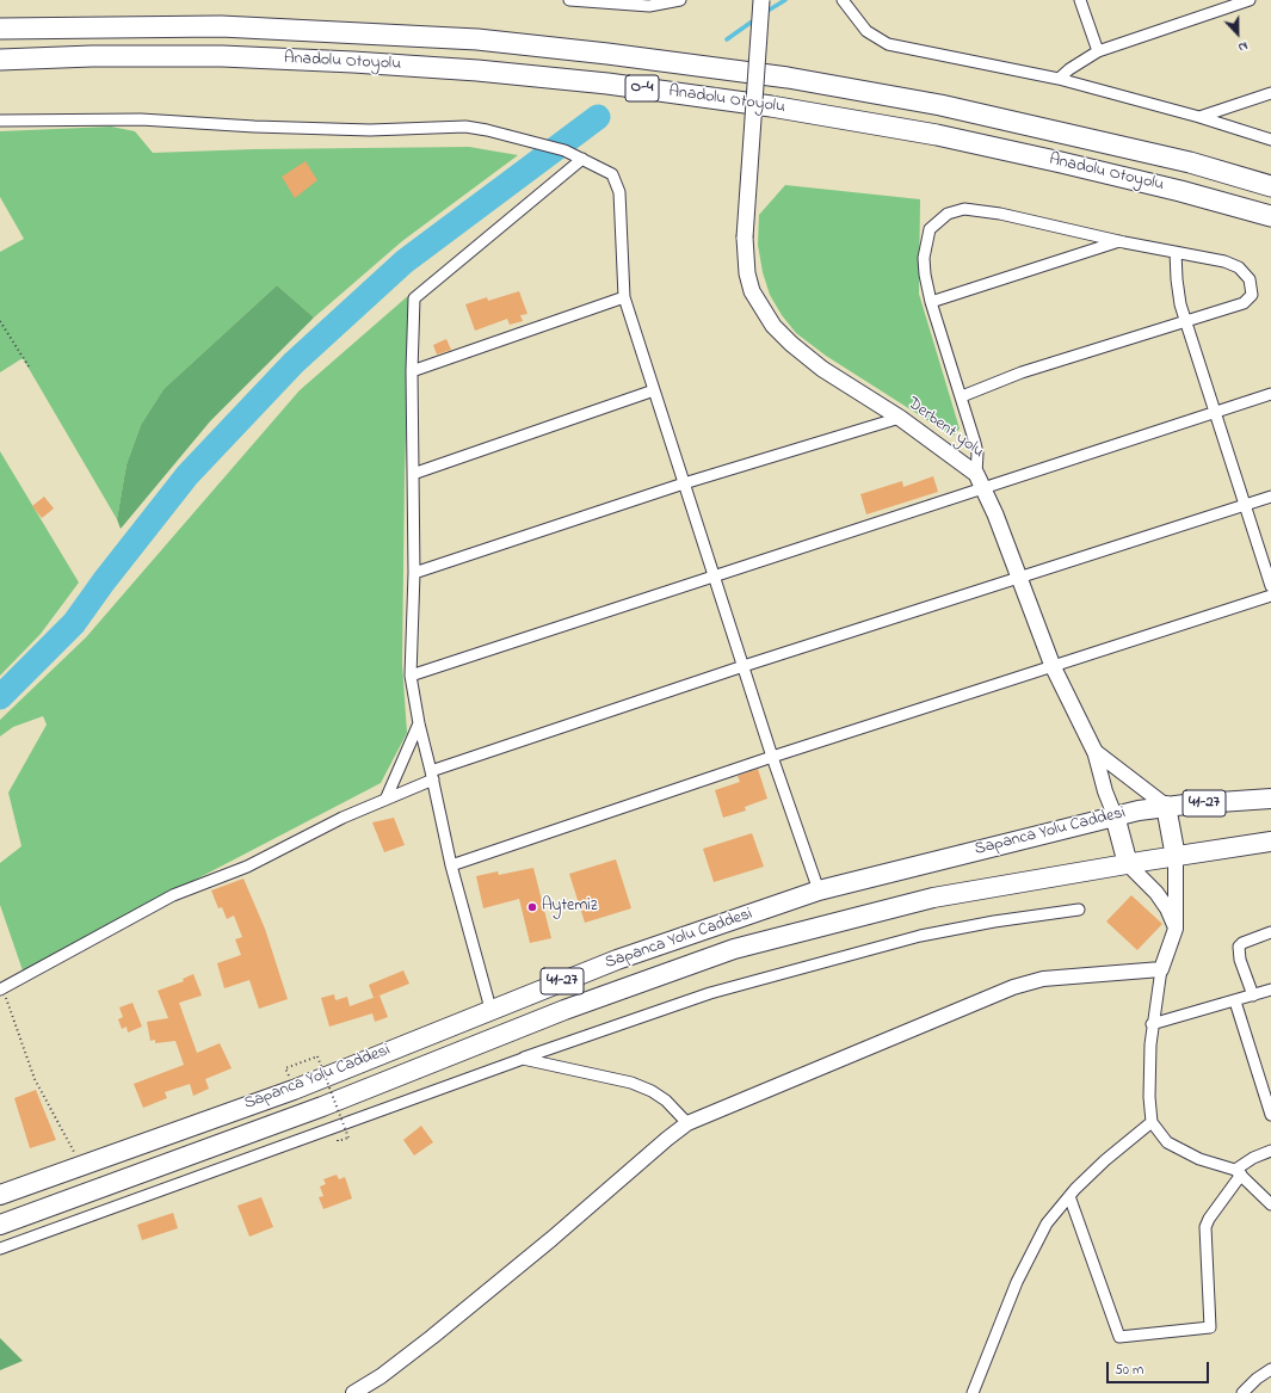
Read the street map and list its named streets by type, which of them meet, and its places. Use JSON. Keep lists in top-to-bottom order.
{
  "streets": {
    "highway": [
      "Anadolu Otoyolu",
      "O-4",
      "41-27",
      "Sapanca Yolu Caddesi"
    ],
    "main road": ["Derbent yolu"]
  },
  "places": ["Aytemiz"],
  "scale_bar": "50 m",
  "north": "bottom"
}
